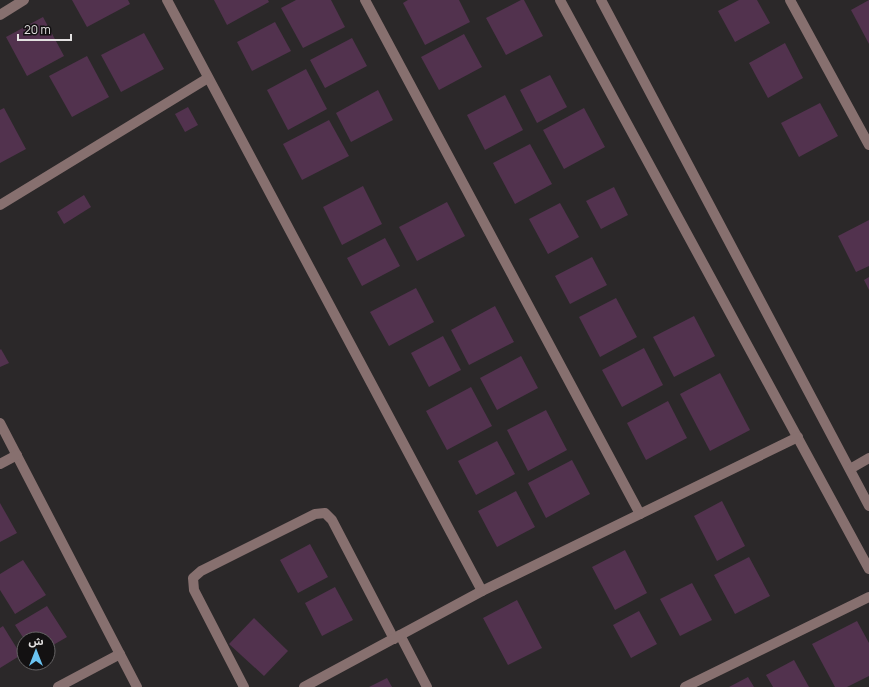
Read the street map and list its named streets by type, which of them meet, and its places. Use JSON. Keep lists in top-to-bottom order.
{
  "scale_bar": "20 m",
  "north": "top"
}
